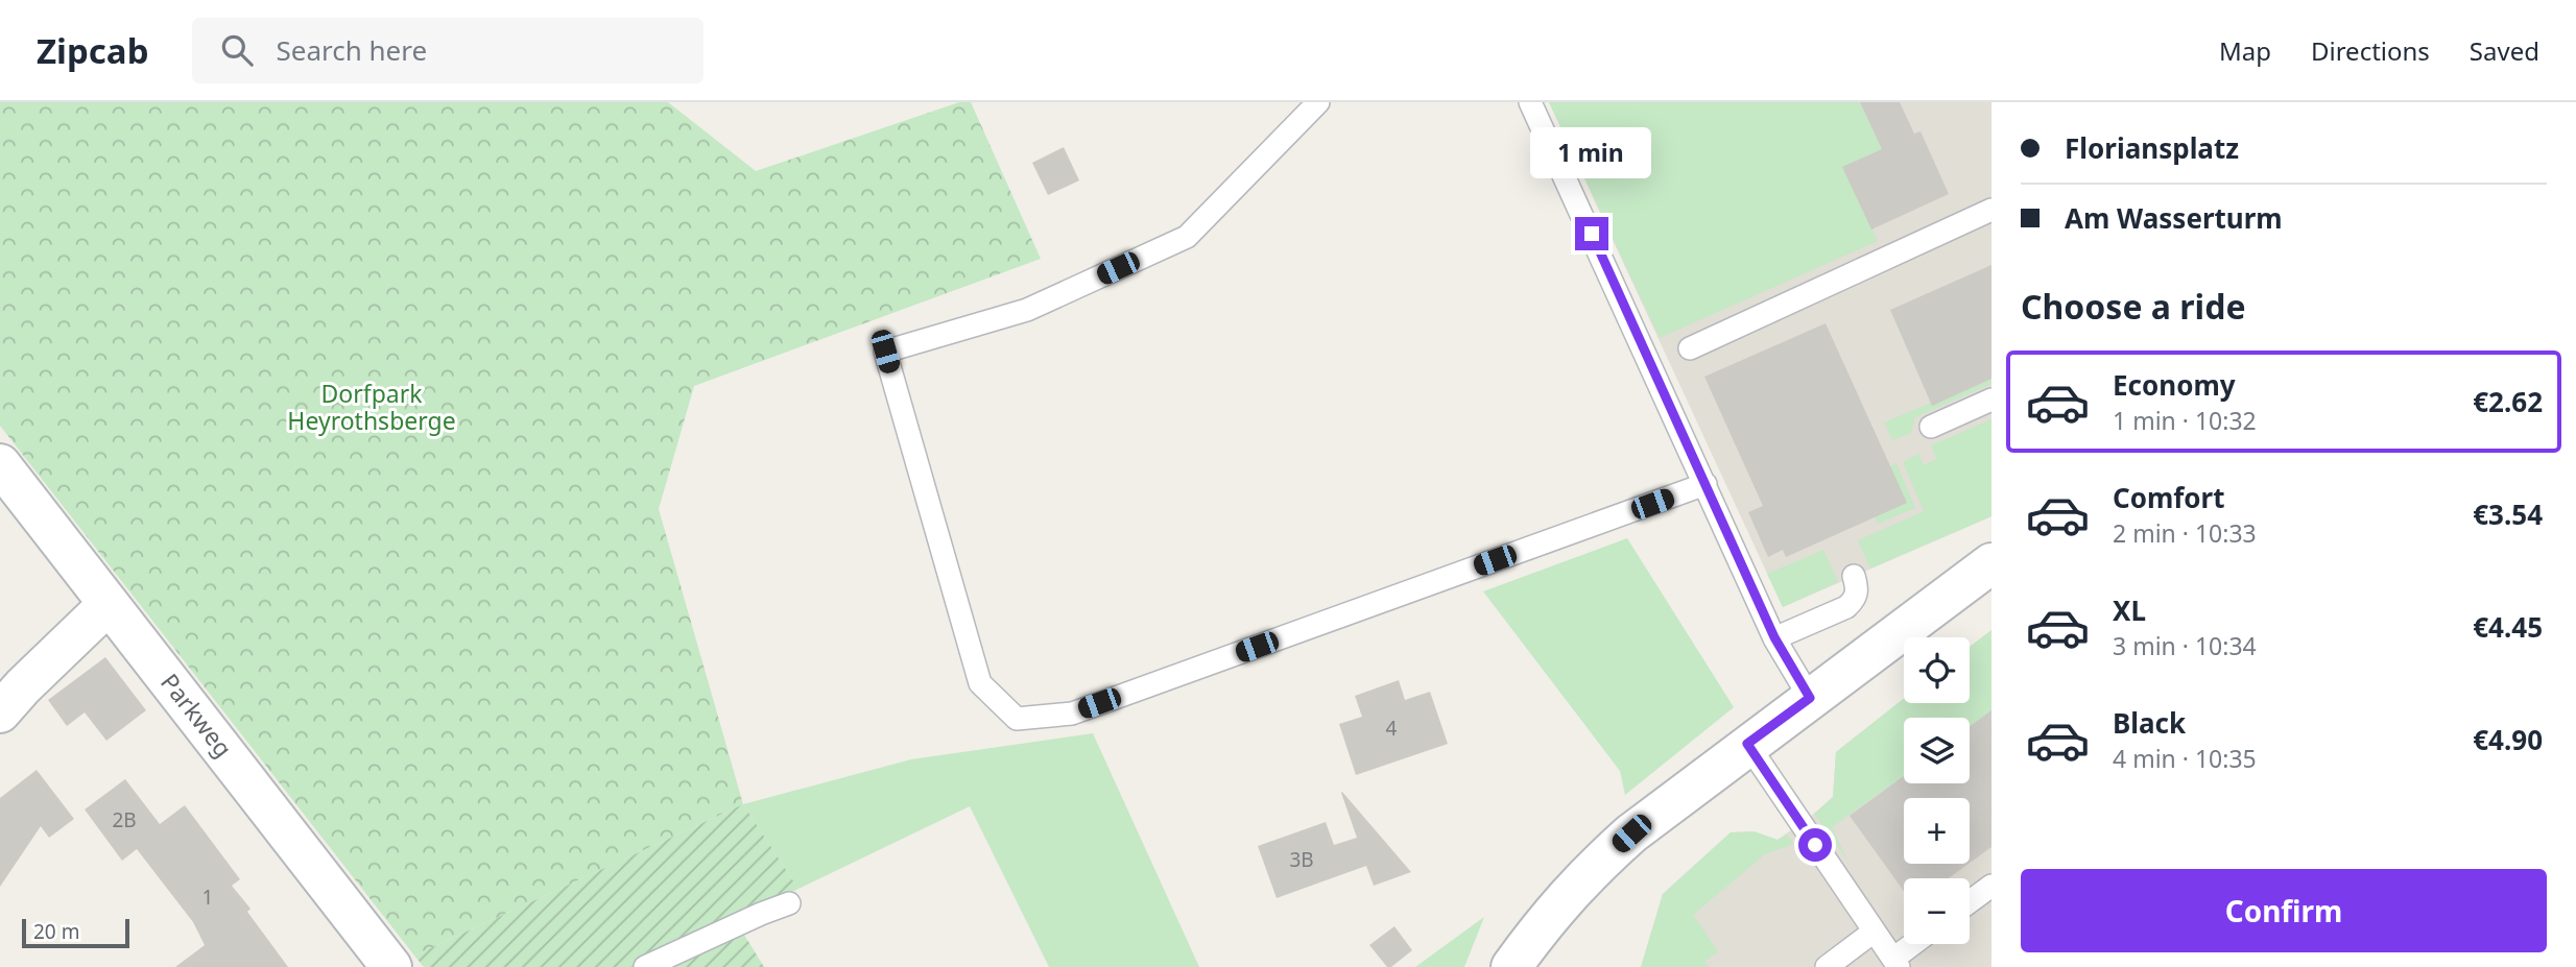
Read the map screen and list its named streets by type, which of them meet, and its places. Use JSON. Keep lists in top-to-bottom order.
{
  "streets": {
    "street": ["Parkweg"]
  },
  "parks": ["Dorfpark Heyrothsberge"],
  "house_numbers": [
    "4",
    "2B",
    "3B",
    "1"
  ],
  "scale_bar": "20 m",
  "page": {
    "header": "Zipcab",
    "search": "Search here",
    "nav": ["Map", "Directions", "Saved"],
    "banner": ["Floriansplatz", "Am Wasserturm"],
    "bubble": "1 min",
    "heading": "Choose a ride",
    "list": [
      {
        "name": "Economy",
        "note": "1 min · 10:32",
        "value": "€2.62"
      },
      {
        "name": "Comfort",
        "note": "2 min · 10:33",
        "value": "€3.54"
      },
      {
        "name": "XL",
        "note": "3 min · 10:34",
        "value": "€4.45"
      },
      {
        "name": "Black",
        "note": "4 min · 10:35",
        "value": "€4.90"
      }
    ],
    "map_buttons": ["+", "−"],
    "buttons": "Confirm",
    "scale": "20 m"
  }
}
